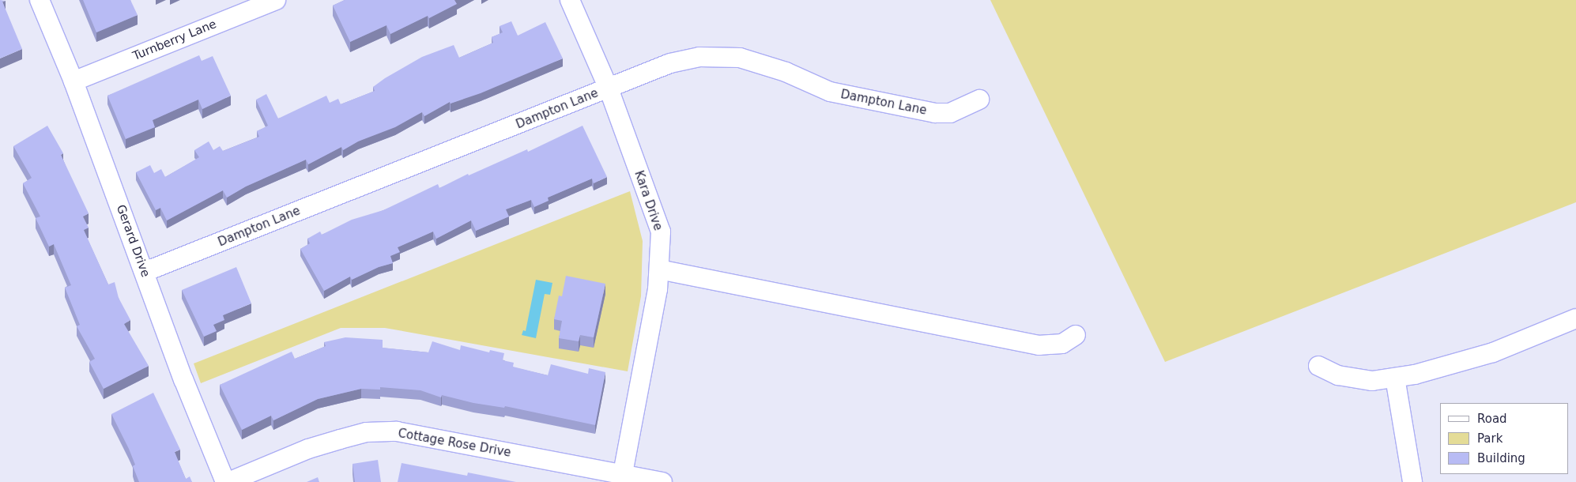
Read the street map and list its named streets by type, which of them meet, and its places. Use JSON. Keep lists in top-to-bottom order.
{
  "streets": {
    "street": [
      "Turnberry Lane",
      "Dampton Lane",
      "Kara Drive",
      "Gerard Drive",
      "Cottage Rose Drive"
    ]
  },
  "crossings": [
    ["Turnberry Lane", "Gerard Drive"],
    ["Dampton Lane", "Kara Drive"],
    ["Dampton Lane", "Gerard Drive"],
    ["Kara Drive", "Cottage Rose Drive"]
  ],
  "legend": ["Road", "Park", "Building"]
}
